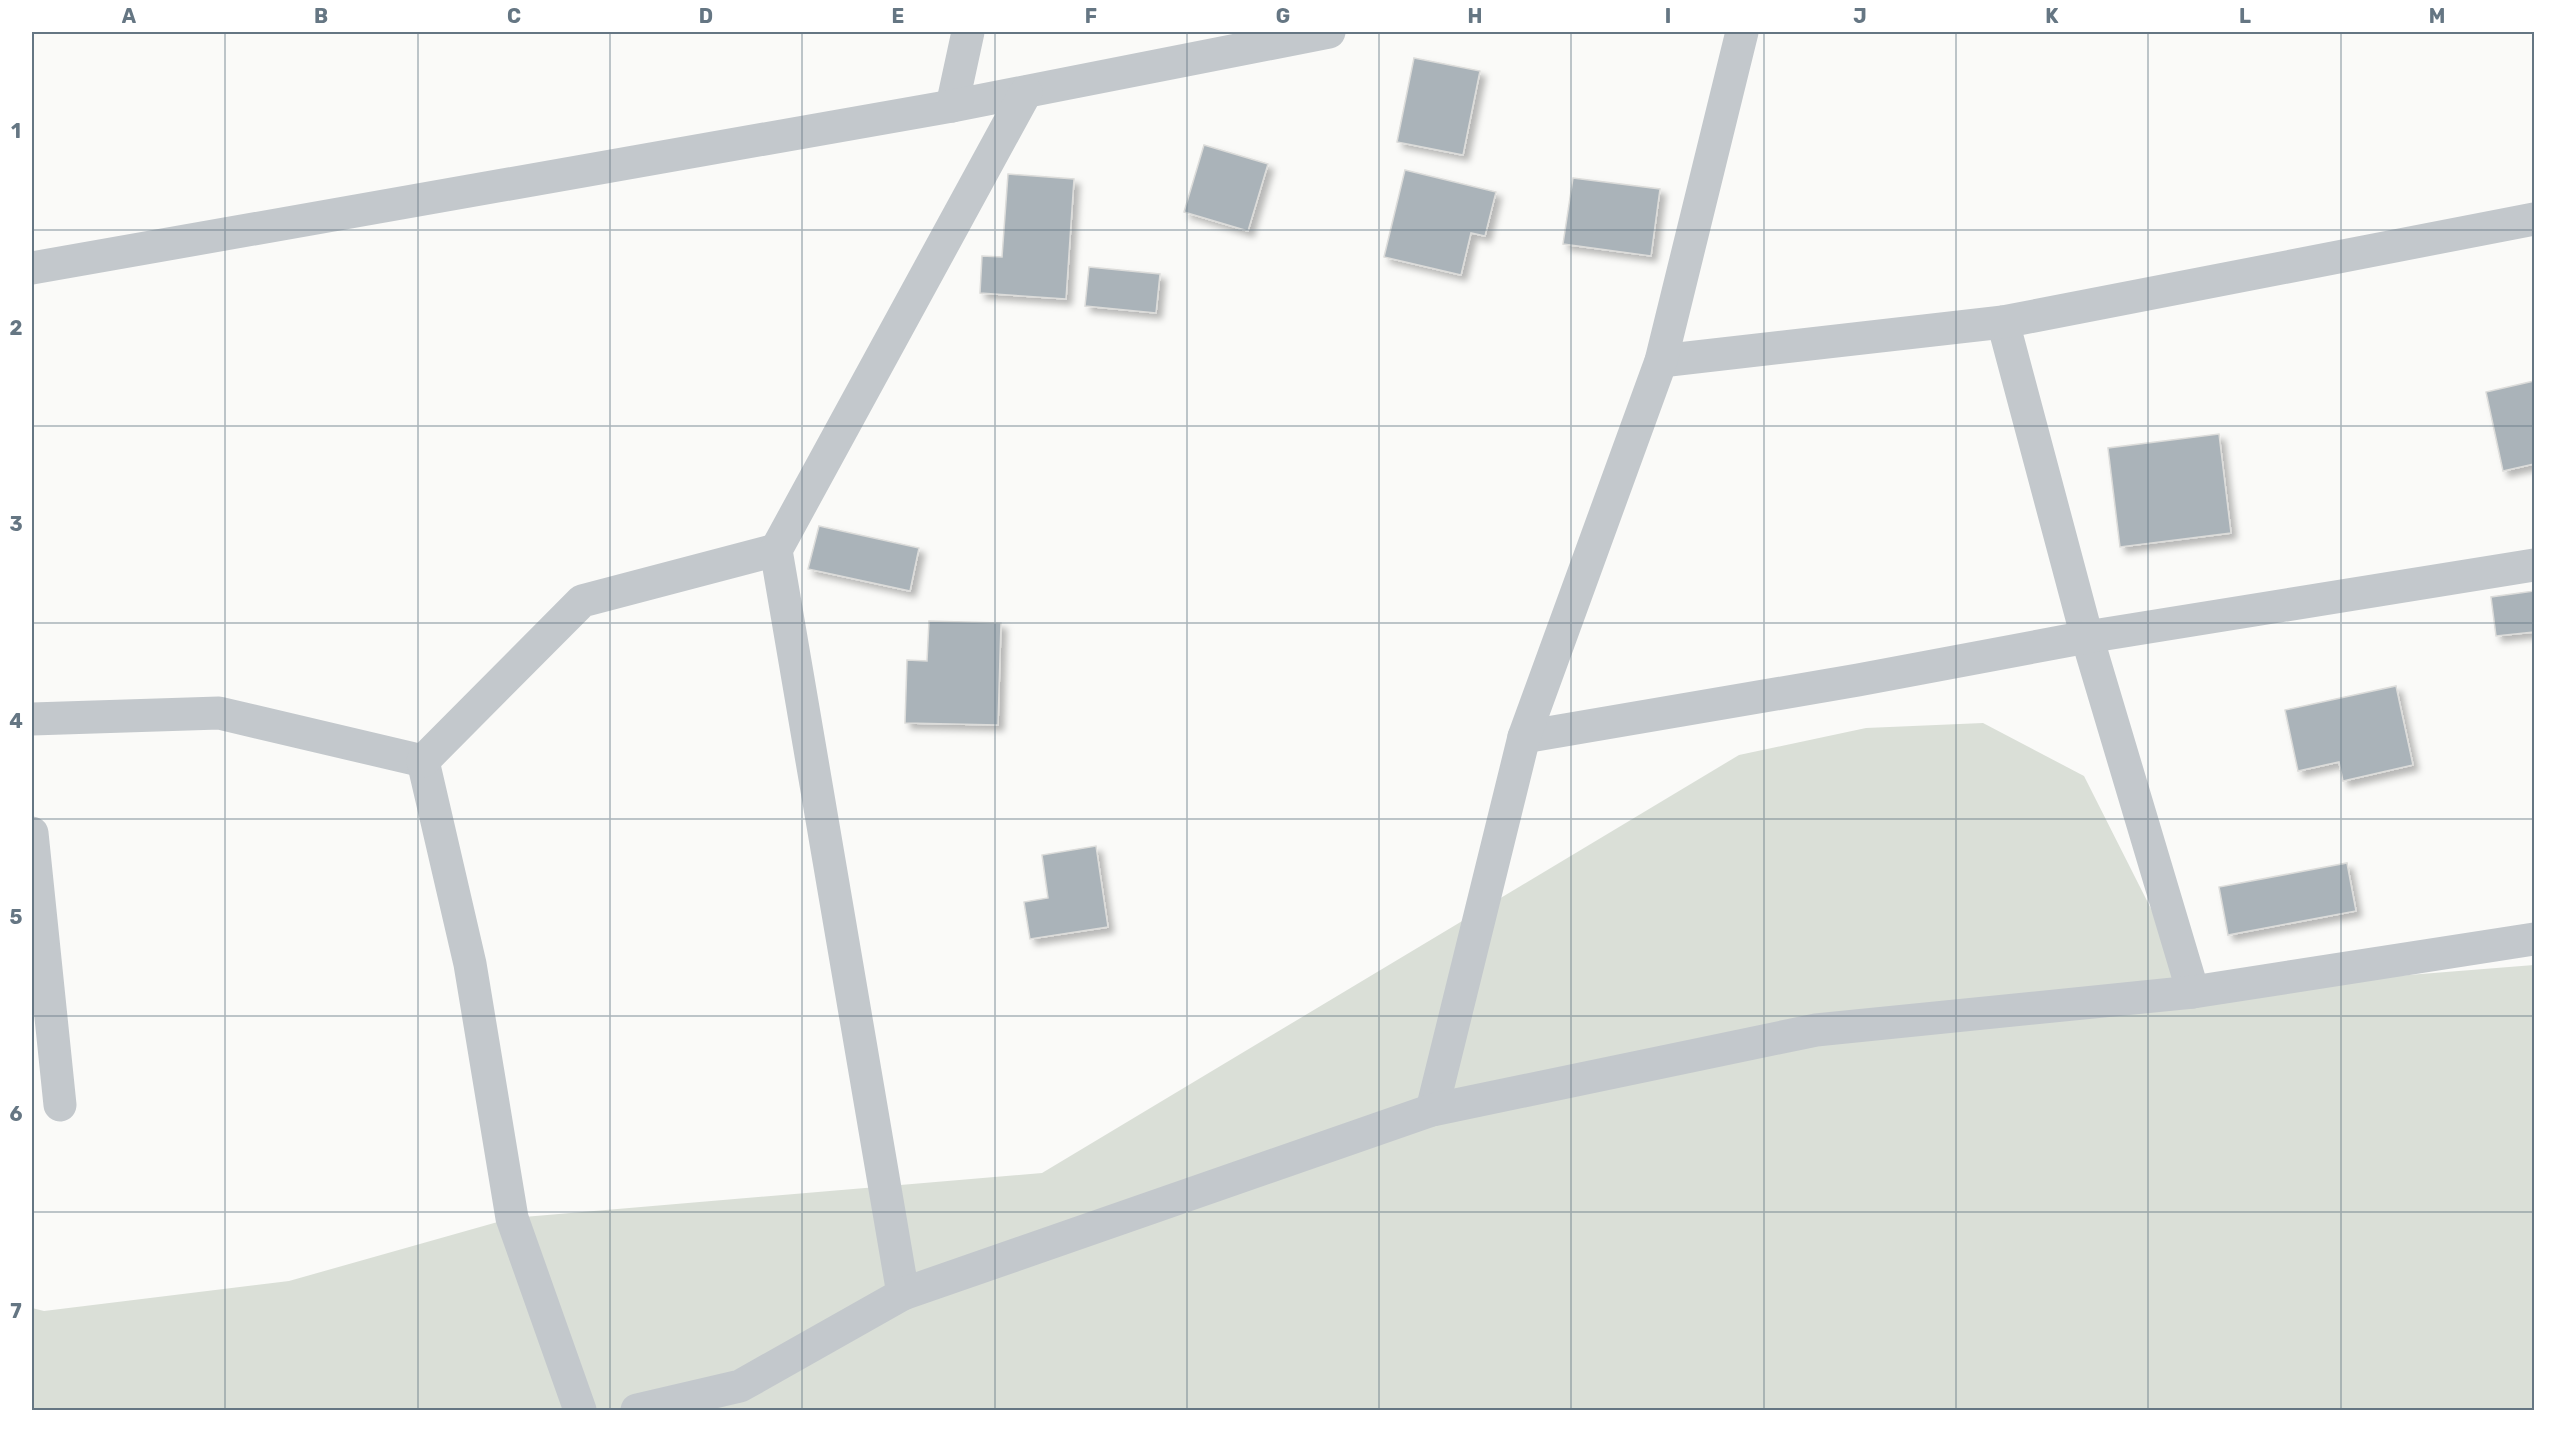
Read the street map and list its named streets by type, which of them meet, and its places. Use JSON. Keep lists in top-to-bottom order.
{
  "grid": {
    "columns": [
      "A",
      "B",
      "C",
      "D",
      "E",
      "F",
      "G",
      "H",
      "I",
      "J",
      "K",
      "L",
      "M"
    ],
    "rows": [
      "1",
      "2",
      "3",
      "4",
      "5",
      "6",
      "7"
    ]
  }
}
